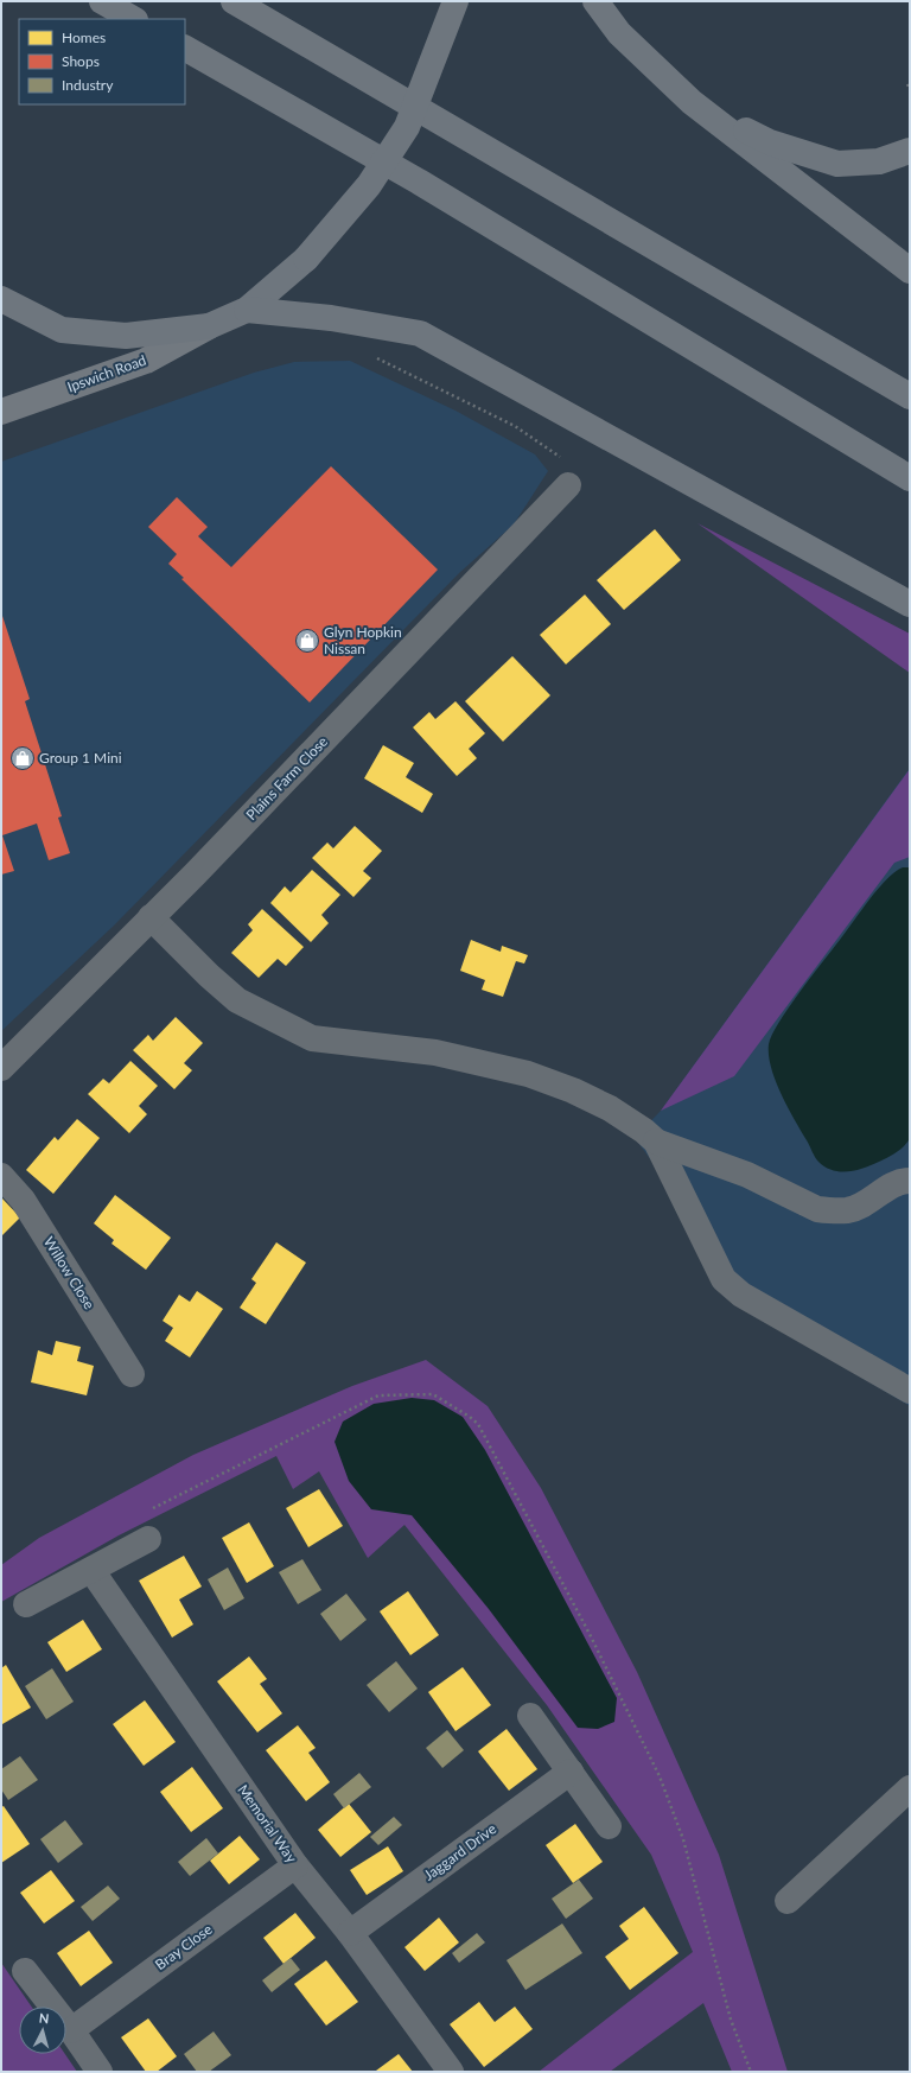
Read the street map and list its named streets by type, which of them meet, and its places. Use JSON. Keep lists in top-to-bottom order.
{
  "streets": {
    "main road": ["Ipswich Road"],
    "street": [
      "Plains Farm Close",
      "Willow Close",
      "Memorial Way",
      "Jaggard Drive",
      "Bray Close"
    ]
  },
  "crossings": [
    ["Memorial Way", "Jaggard Drive"],
    ["Memorial Way", "Bray Close"]
  ],
  "places": {
    "shop": ["Glyn Hopkin Nissan", "Group 1 Mini"]
  },
  "legend": ["Homes", "Shops", "Industry"],
  "north": "top"
}
